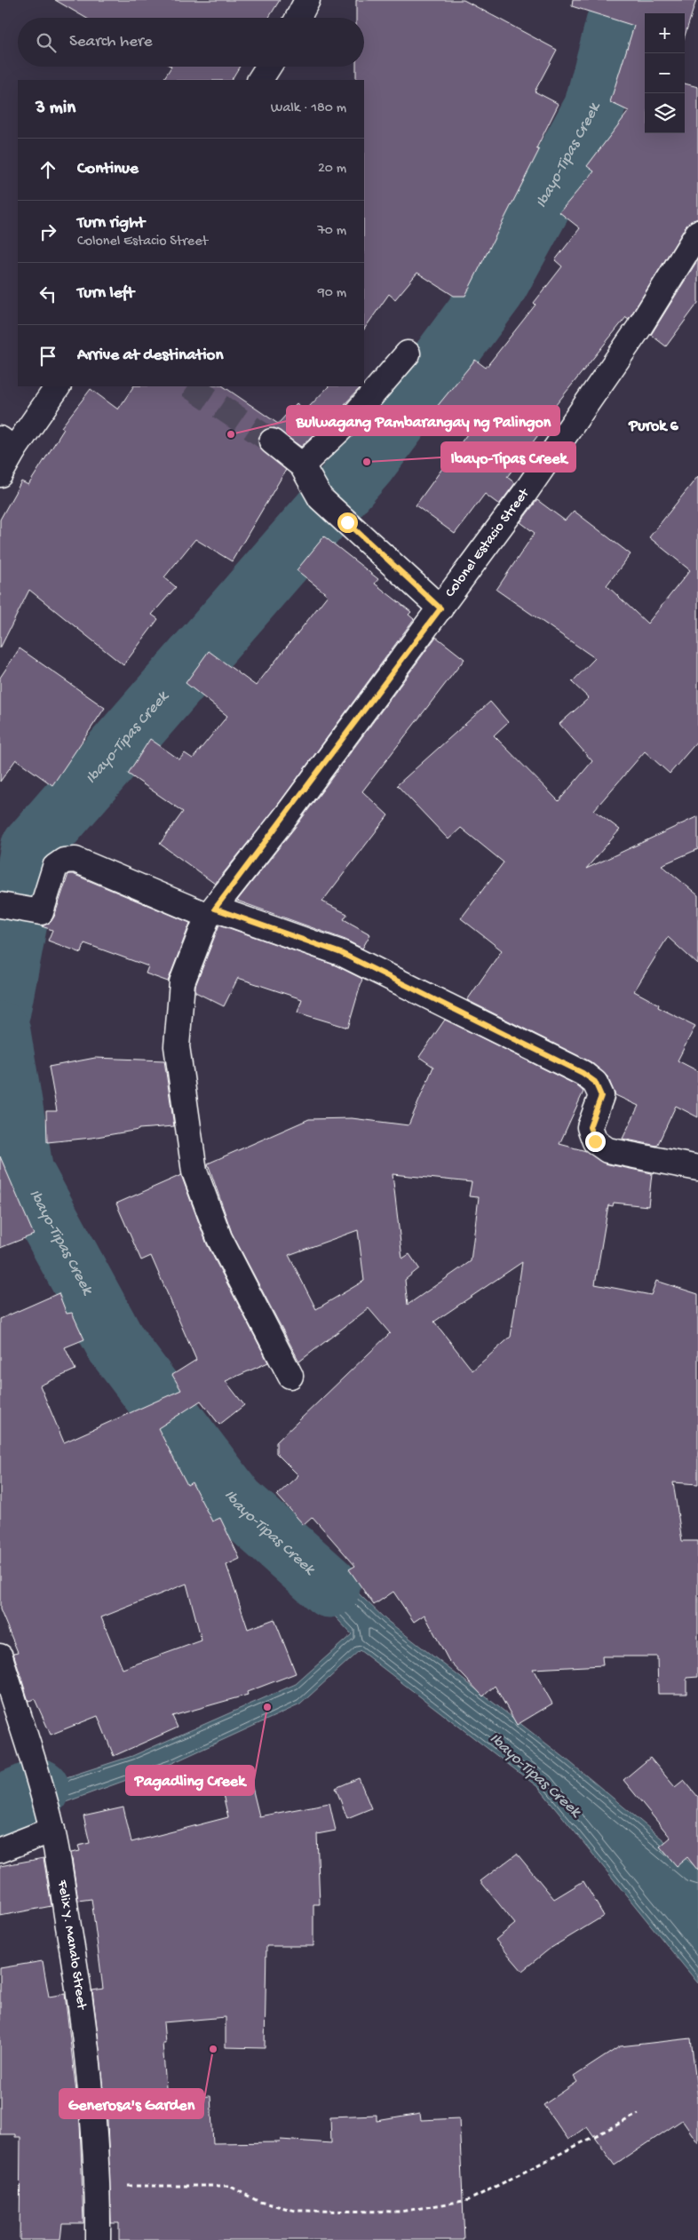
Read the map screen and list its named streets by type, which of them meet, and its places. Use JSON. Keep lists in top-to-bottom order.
{
  "streets": {
    "street": ["Colonel Estacio Street", "Felix Y. Manalo Street"]
  },
  "districts": ["Purok 6"],
  "water": ["Ibayo-Tipas Creek"],
  "places": [
    "Bulwagang Pambarangay ng Palingon",
    "Ibayo-Tipas Creek",
    "Pagadling Creek",
    "Generosa's Garden"
  ],
  "page": {
    "map_buttons": ["+", "−"],
    "search": "Search here",
    "heading": ["3 min", "Walk · 180 m"],
    "list": [
      ["Continue", "20 m"],
      ["Turn right", "Colonel Estacio Street", "70 m"],
      ["Turn left", "90 m"],
      "Arrive at destination"
    ]
  }
}
